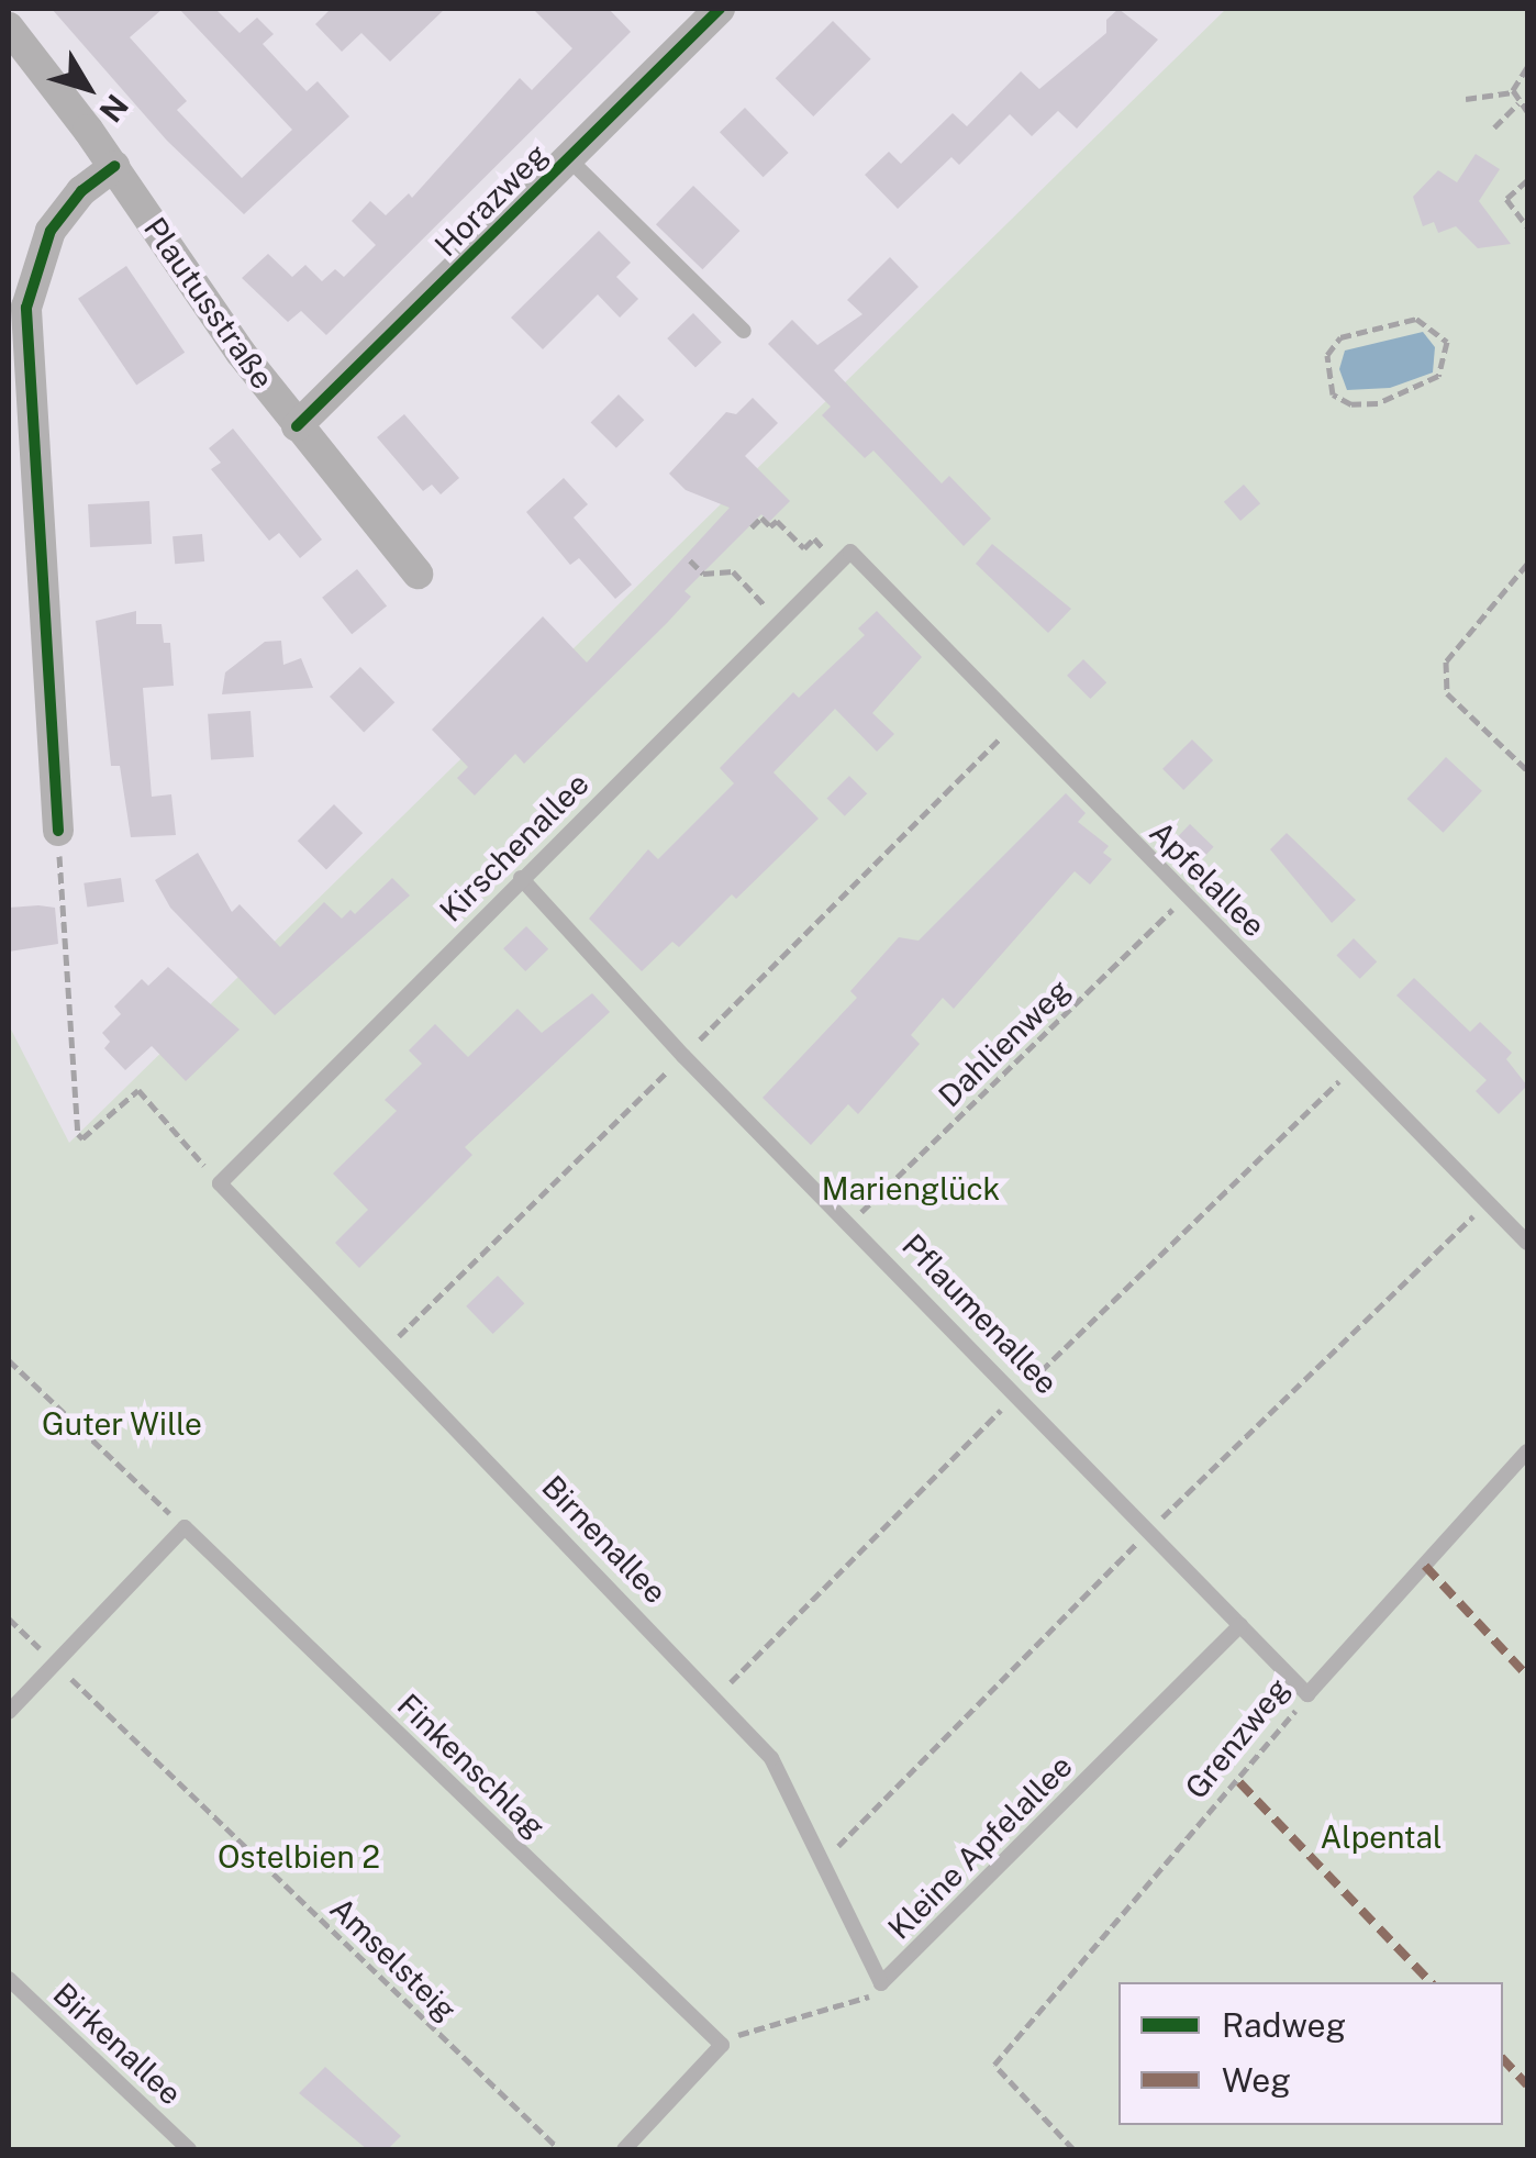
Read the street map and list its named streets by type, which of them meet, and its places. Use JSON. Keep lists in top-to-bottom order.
{
  "streets": {
    "street": ["Horazweg", "Plautusstraße"],
    "lane": [
      "Kirschenallee",
      "Apfelallee",
      "Pflaumenallee",
      "Birnenallee",
      "Grenzweg",
      "Finkenschlag",
      "Kleine Apfelallee",
      "Birkenallee"
    ],
    "path": ["Dahlienweg", "Amselsteig"]
  },
  "crossings": [
    ["Horazweg", "Plautusstraße"],
    ["Kirschenallee", "Apfelallee"],
    ["Kirschenallee", "Pflaumenallee"],
    ["Kirschenallee", "Birnenallee"],
    ["Apfelallee", "Dahlienweg"],
    ["Dahlienweg", "Pflaumenallee"],
    ["Pflaumenallee", "Grenzweg"],
    ["Pflaumenallee", "Kleine Apfelallee"],
    ["Birnenallee", "Kleine Apfelallee"],
    ["Finkenschlag", "Kleine Apfelallee"]
  ],
  "parks": [
    "Marienglück",
    "Guter Wille",
    "Alpental",
    "Ostelbien 2"
  ],
  "legend": ["Radweg", "Weg"],
  "north": "bottom right"
}
